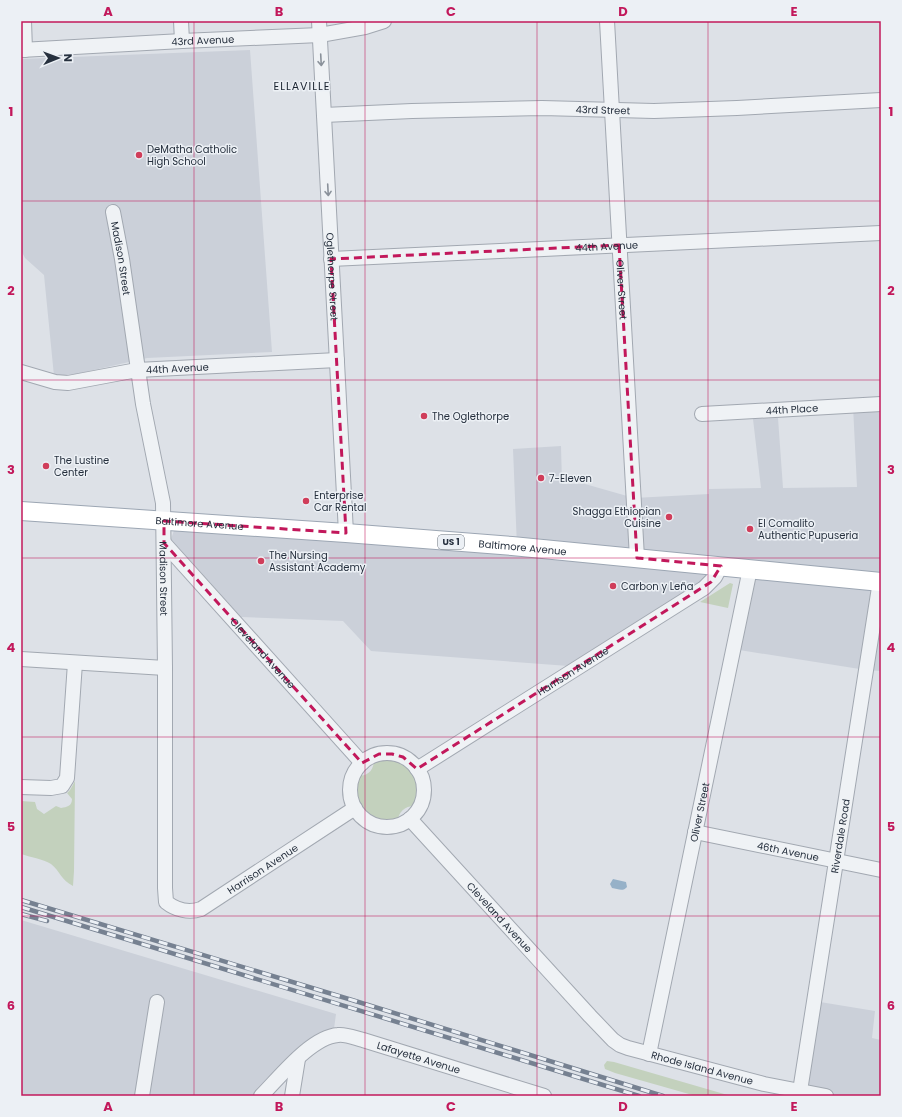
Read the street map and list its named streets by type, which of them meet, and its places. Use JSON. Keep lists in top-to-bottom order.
{
  "streets": {
    "main road": ["Baltimore Avenue", "US 1"],
    "street": [
      "43rd Avenue",
      "43rd Street",
      "44th Avenue",
      "Madison Street",
      "Oglethorpe Street",
      "Oliver Street",
      "44th Place",
      "Cleveland Avenue",
      "Harrison Avenue",
      "Riverdale Road",
      "46th Avenue",
      "Lafayette Avenue",
      "Rhode Island Avenue"
    ]
  },
  "crossings": [
    ["43rd Avenue", "Oglethorpe Street"],
    ["43rd Street", "Oglethorpe Street"],
    ["43rd Street", "Oliver Street"],
    ["44th Avenue", "Madison Street"],
    ["44th Avenue", "Oglethorpe Street"],
    ["44th Avenue", "Oliver Street"],
    ["Madison Street", "Baltimore Avenue"],
    ["Madison Street", "Cleveland Avenue"],
    ["Madison Street", "Harrison Avenue"],
    ["Oglethorpe Street", "Baltimore Avenue"],
    ["Oliver Street", "Baltimore Avenue"],
    ["Oliver Street", "46th Avenue"],
    ["Oliver Street", "Rhode Island Avenue"],
    ["Baltimore Avenue", "Harrison Avenue"],
    ["Baltimore Avenue", "Riverdale Road"],
    ["Cleveland Avenue", "Harrison Avenue"],
    ["Cleveland Avenue", "Rhode Island Avenue"],
    ["Riverdale Road", "46th Avenue"],
    ["Riverdale Road", "Rhode Island Avenue"]
  ],
  "one_way": ["Oglethorpe Street"],
  "districts": ["ELLAVILLE"],
  "places": [
    "DeMatha Catholic High School",
    "The Oglethorpe",
    "The Lustine Center",
    "7-Eleven",
    "Enterprise Car Rental",
    "Shagga Ethiopian Cuisine",
    "El Comalito Authentic Pupuseria",
    "The Nursing Assistant Academy",
    "Carbon y Leña"
  ],
  "north": "right",
  "grid": {
    "columns": [
      "A",
      "B",
      "C",
      "D",
      "E"
    ],
    "rows": [
      "1",
      "2",
      "3",
      "4",
      "5",
      "6"
    ]
  }
}
